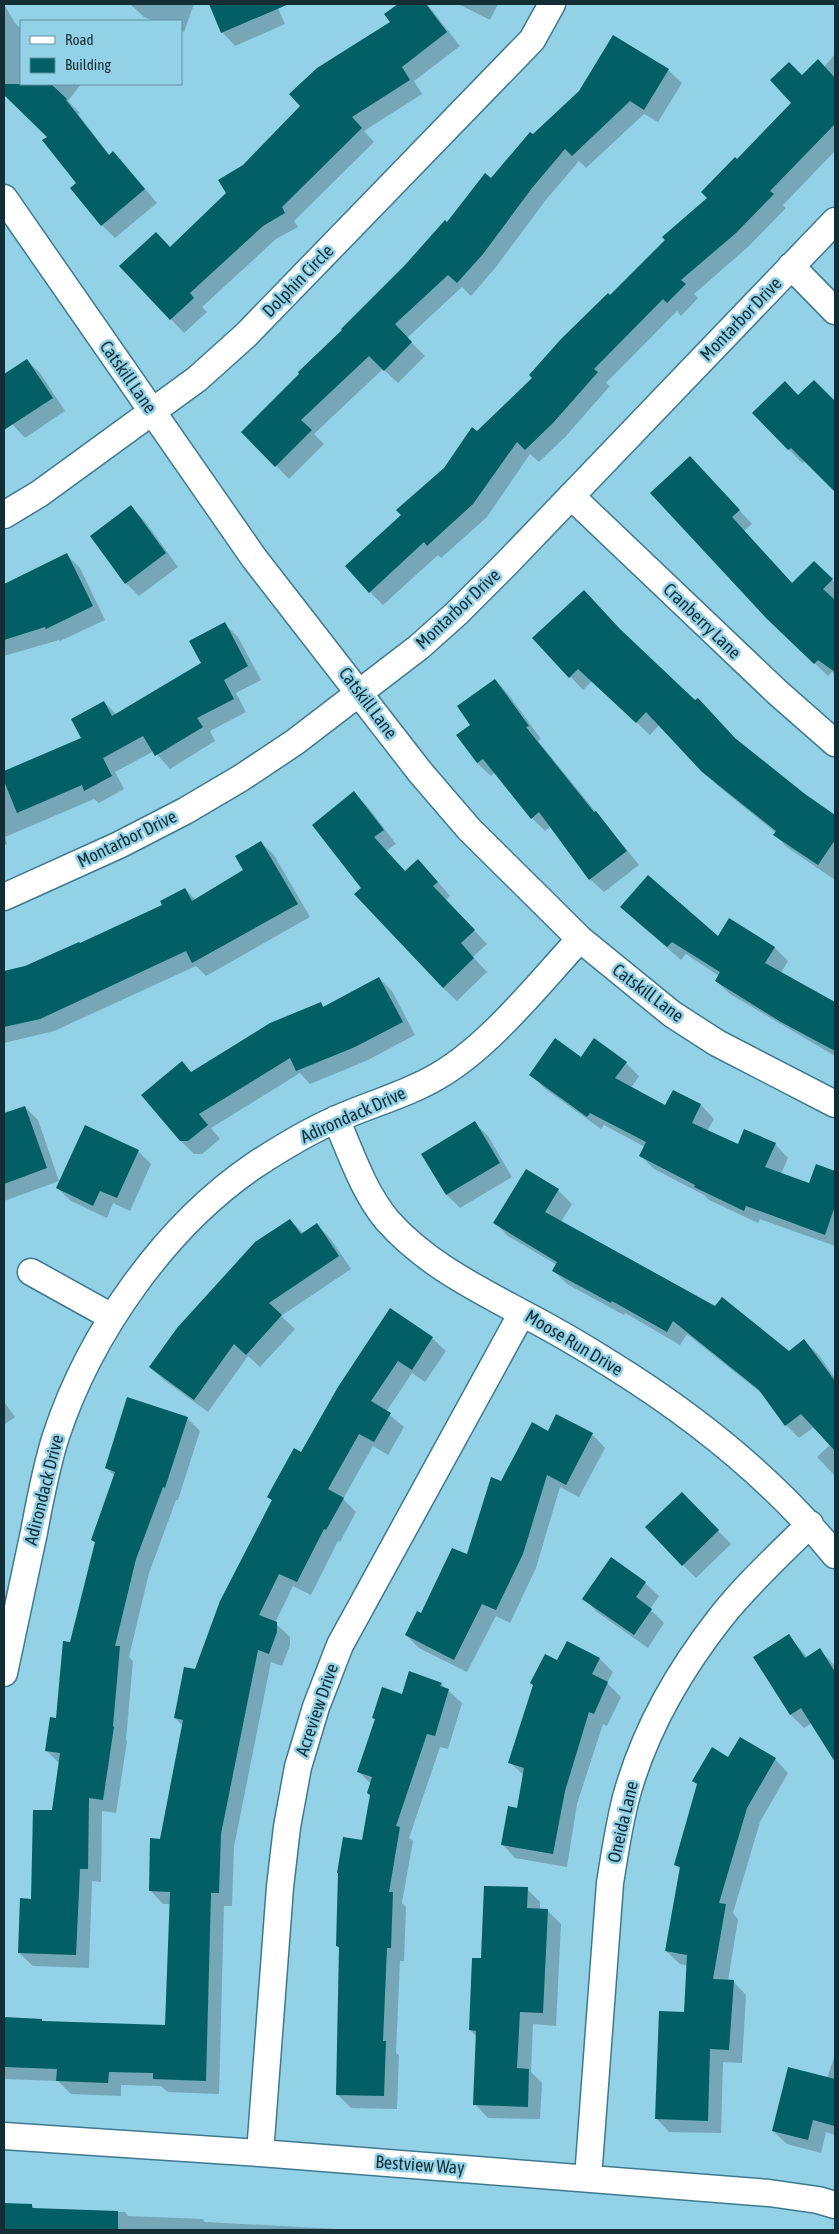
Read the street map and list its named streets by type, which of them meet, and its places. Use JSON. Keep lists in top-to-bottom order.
{
  "streets": {
    "street": [
      "Dolphin Circle",
      "Montarbor Drive",
      "Catskill Lane",
      "Cranberry Lane",
      "Adirondack Drive",
      "Moose Run Drive",
      "Acreview Drive",
      "Oneida Lane",
      "Bestview Way"
    ]
  },
  "crossings": [
    ["Dolphin Circle", "Catskill Lane"],
    ["Montarbor Drive", "Catskill Lane"],
    ["Montarbor Drive", "Cranberry Lane"],
    ["Catskill Lane", "Adirondack Drive"],
    ["Adirondack Drive", "Moose Run Drive"],
    ["Moose Run Drive", "Acreview Drive"],
    ["Moose Run Drive", "Oneida Lane"],
    ["Acreview Drive", "Bestview Way"],
    ["Oneida Lane", "Bestview Way"]
  ],
  "legend": ["Road", "Building"]
}
